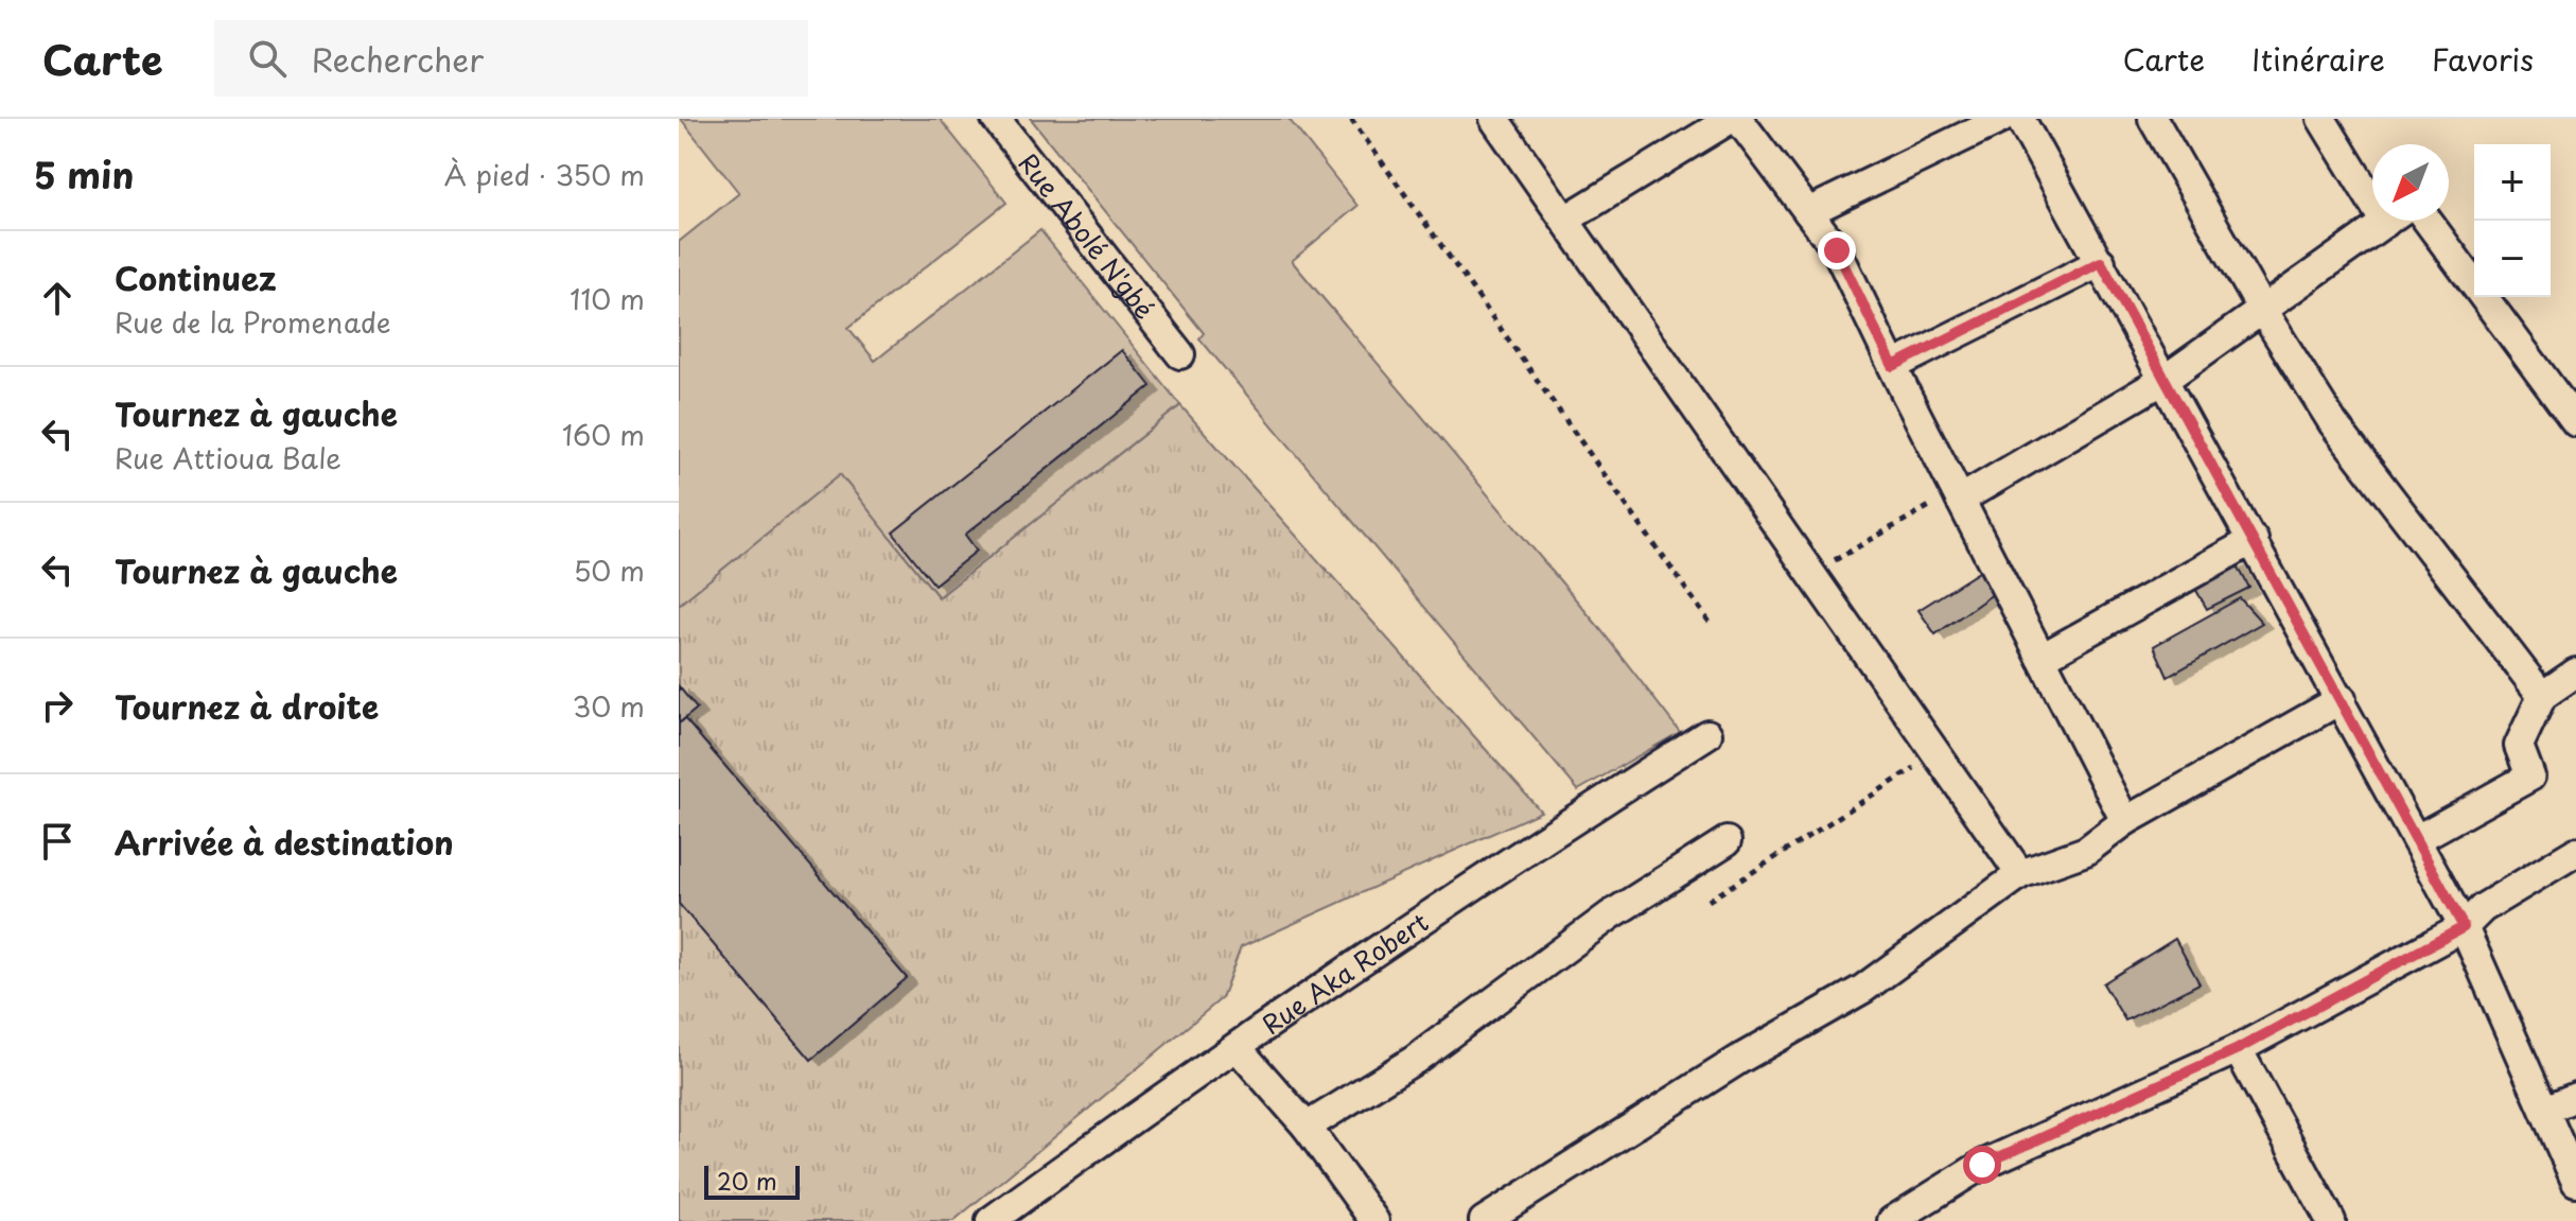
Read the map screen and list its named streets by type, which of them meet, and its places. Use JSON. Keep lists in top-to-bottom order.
{
  "streets": {
    "street": ["Rue Abolé N'gbé", "Rue Aka Robert"]
  },
  "scale_bar": "20 m",
  "north": "bottom left",
  "page": {
    "header": "Carte",
    "search": "Rechercher",
    "nav": ["Carte", "Itinéraire", "Favoris"],
    "heading": ["5 min", "À pied · 350 m"],
    "map_buttons": ["+", "−"],
    "list": [
      ["Continuez", "Rue de la Promenade", "110 m"],
      ["Tournez à gauche", "Rue Attioua Bale", "160 m"],
      ["Tournez à gauche", "50 m"],
      ["Tournez à droite", "30 m"],
      "Arrivée à destination"
    ],
    "scale": "20 m"
  }
}
